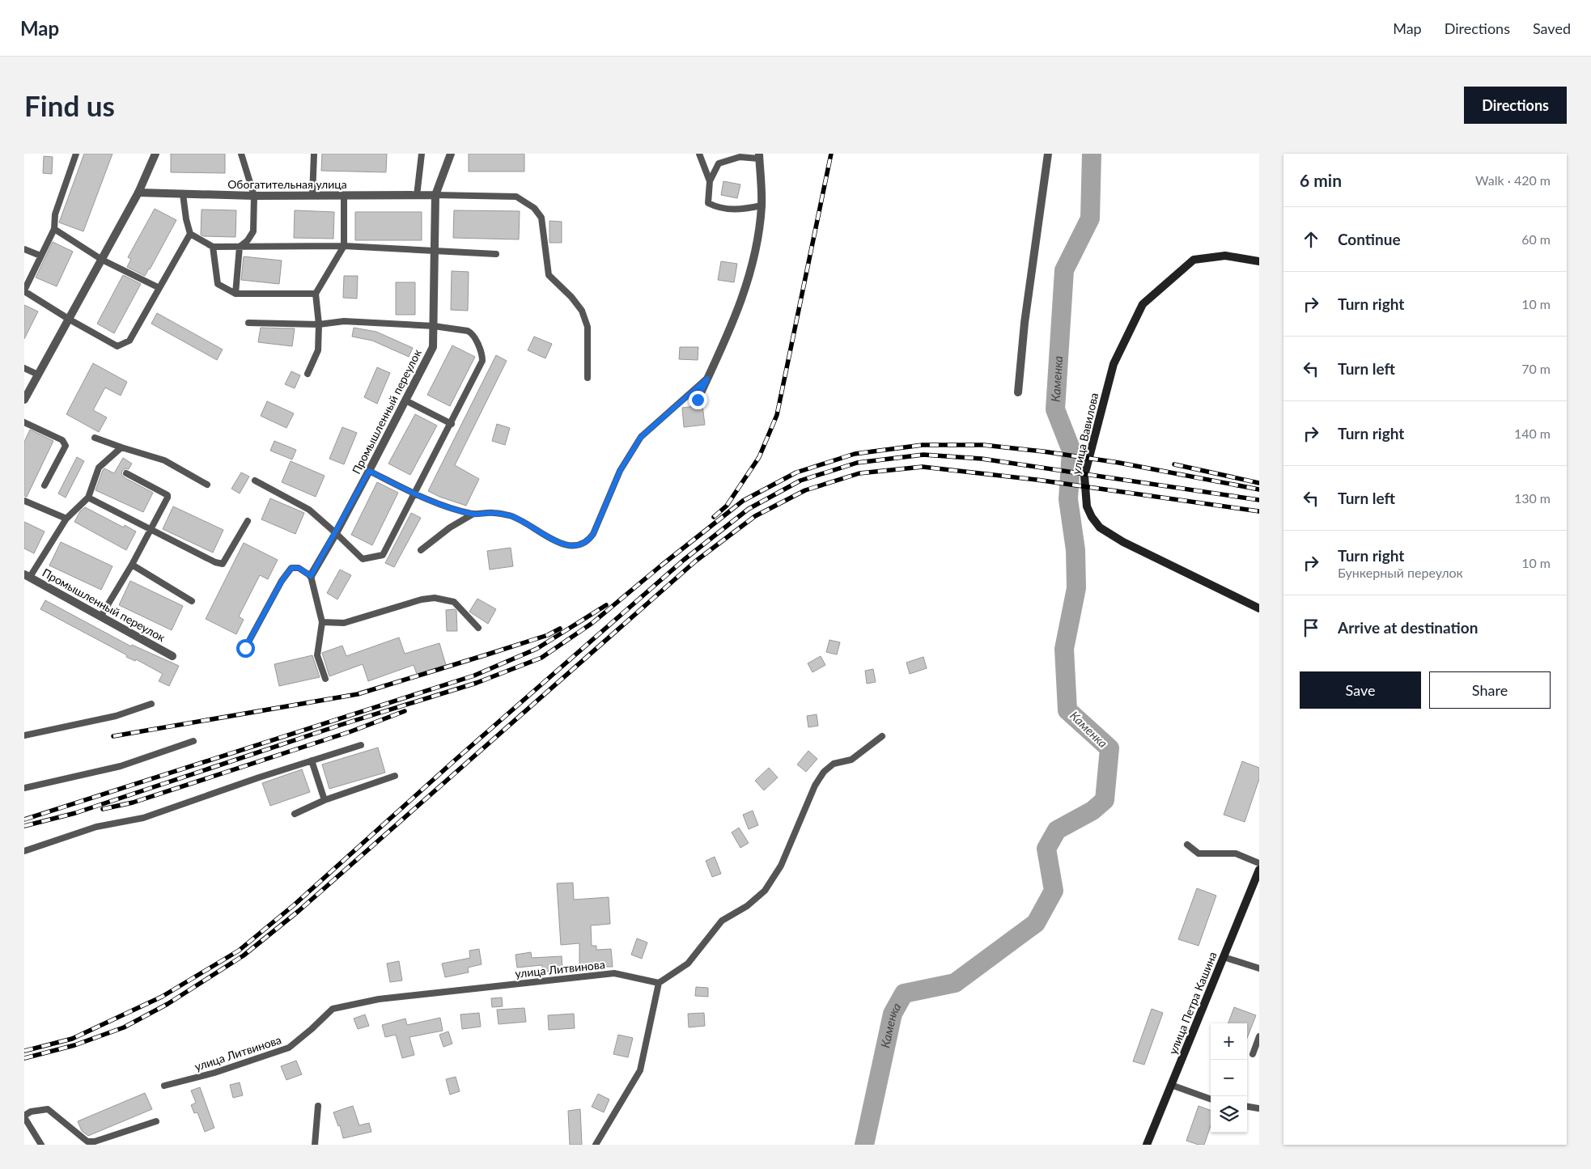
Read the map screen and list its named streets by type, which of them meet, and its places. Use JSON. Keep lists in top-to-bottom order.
{
  "streets": {
    "main road": ["улица Вавилова", "улица Петра Кашина"],
    "street": ["Обогатительная улица", "Промышленный переулок"],
    "lane": ["улица Литвинова"]
  },
  "crossings": [
    ["Обогатительная улица", "Промышленный переулок"]
  ],
  "water": ["Каменка"],
  "page": {
    "header": "Map",
    "nav": ["Map", "Directions", "Saved"],
    "buttons": [
      "Directions",
      ["Save", "Share"]
    ],
    "title": "Find us",
    "heading": ["6 min", "Walk · 420 m"],
    "list": [
      ["Continue", "60 m"],
      ["Turn right", "10 m"],
      ["Turn left", "70 m"],
      ["Turn right", "140 m"],
      ["Turn left", "130 m"],
      ["Turn right", "Бункерный переулок", "10 m"],
      "Arrive at destination"
    ],
    "map_buttons": ["+", "−"]
  }
}
